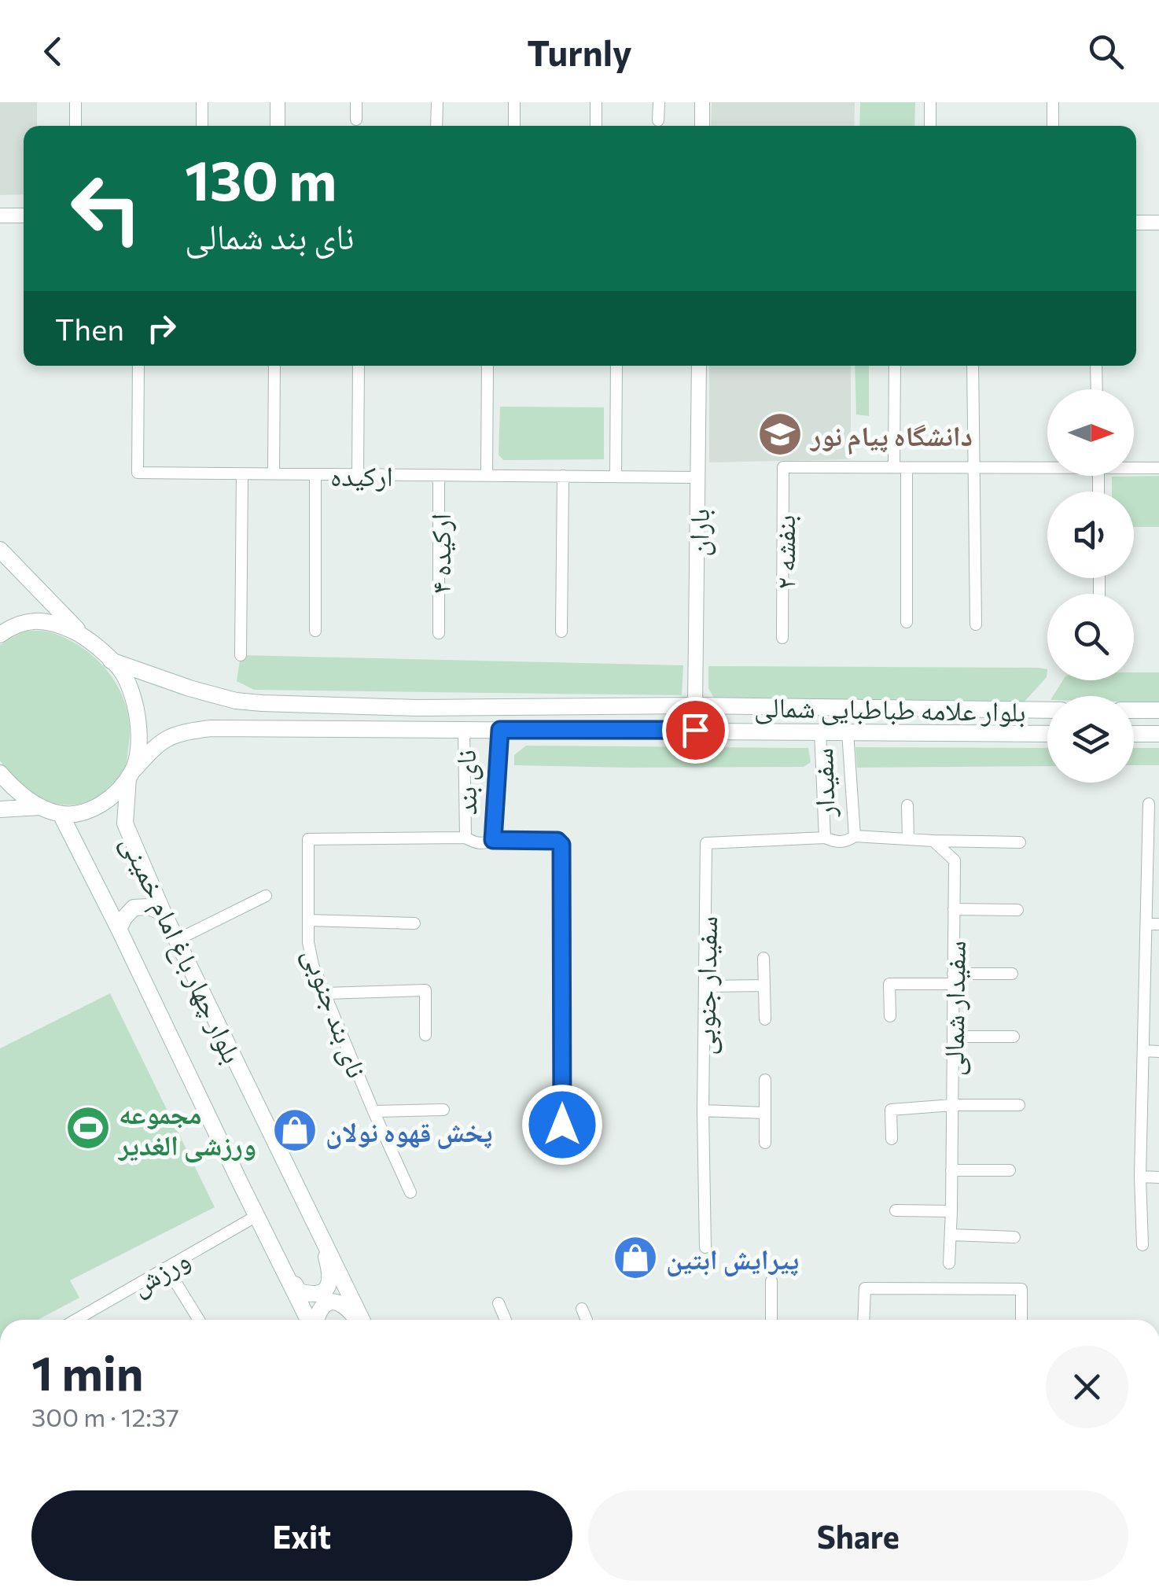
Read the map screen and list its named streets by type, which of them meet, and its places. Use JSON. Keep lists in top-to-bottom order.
{
  "streets": {
    "main road": ["بلوار علامه طباطبایی شمالی", "بلوار چهار باغ امام خمینی"],
    "street": [
      "ارکیده",
      "باران",
      "بنفشه ۲",
      "ارکیده ۴",
      "نای بند",
      "سفیدار",
      "سفیدار جنوبی",
      "سفیدار شمالی",
      "نای بند جنوبی",
      "ورزش"
    ]
  },
  "crossings": [
    ["ارکیده", "باران"],
    ["ارکیده", "ارکیده ۴"],
    ["باران", "بلوار علامه طباطبایی شمالی"],
    ["بلوار علامه طباطبایی شمالی", "نای بند"],
    ["بلوار علامه طباطبایی شمالی", "سفیدار"],
    ["بلوار علامه طباطبایی شمالی", "بلوار چهار باغ امام خمینی"],
    ["نای بند", "نای بند جنوبی"],
    ["سفیدار", "سفیدار جنوبی"],
    ["بلوار چهار باغ امام خمینی", "ورزش"]
  ],
  "places": {
    "school or university": ["دانشگاه پیام نور"],
    "sports": ["مجموعه ورزشی الغدیر"],
    "shop": ["پخش قهوه نولان", "پیرایش ابتین"]
  },
  "north": "right",
  "page": {
    "header": "Turnly",
    "turn": ["130 m", "نای بند شمالی"],
    "then": "Then",
    "heading": ["1 min", "300 m · 12:37"],
    "buttons": ["Exit", "Share"]
  }
}
